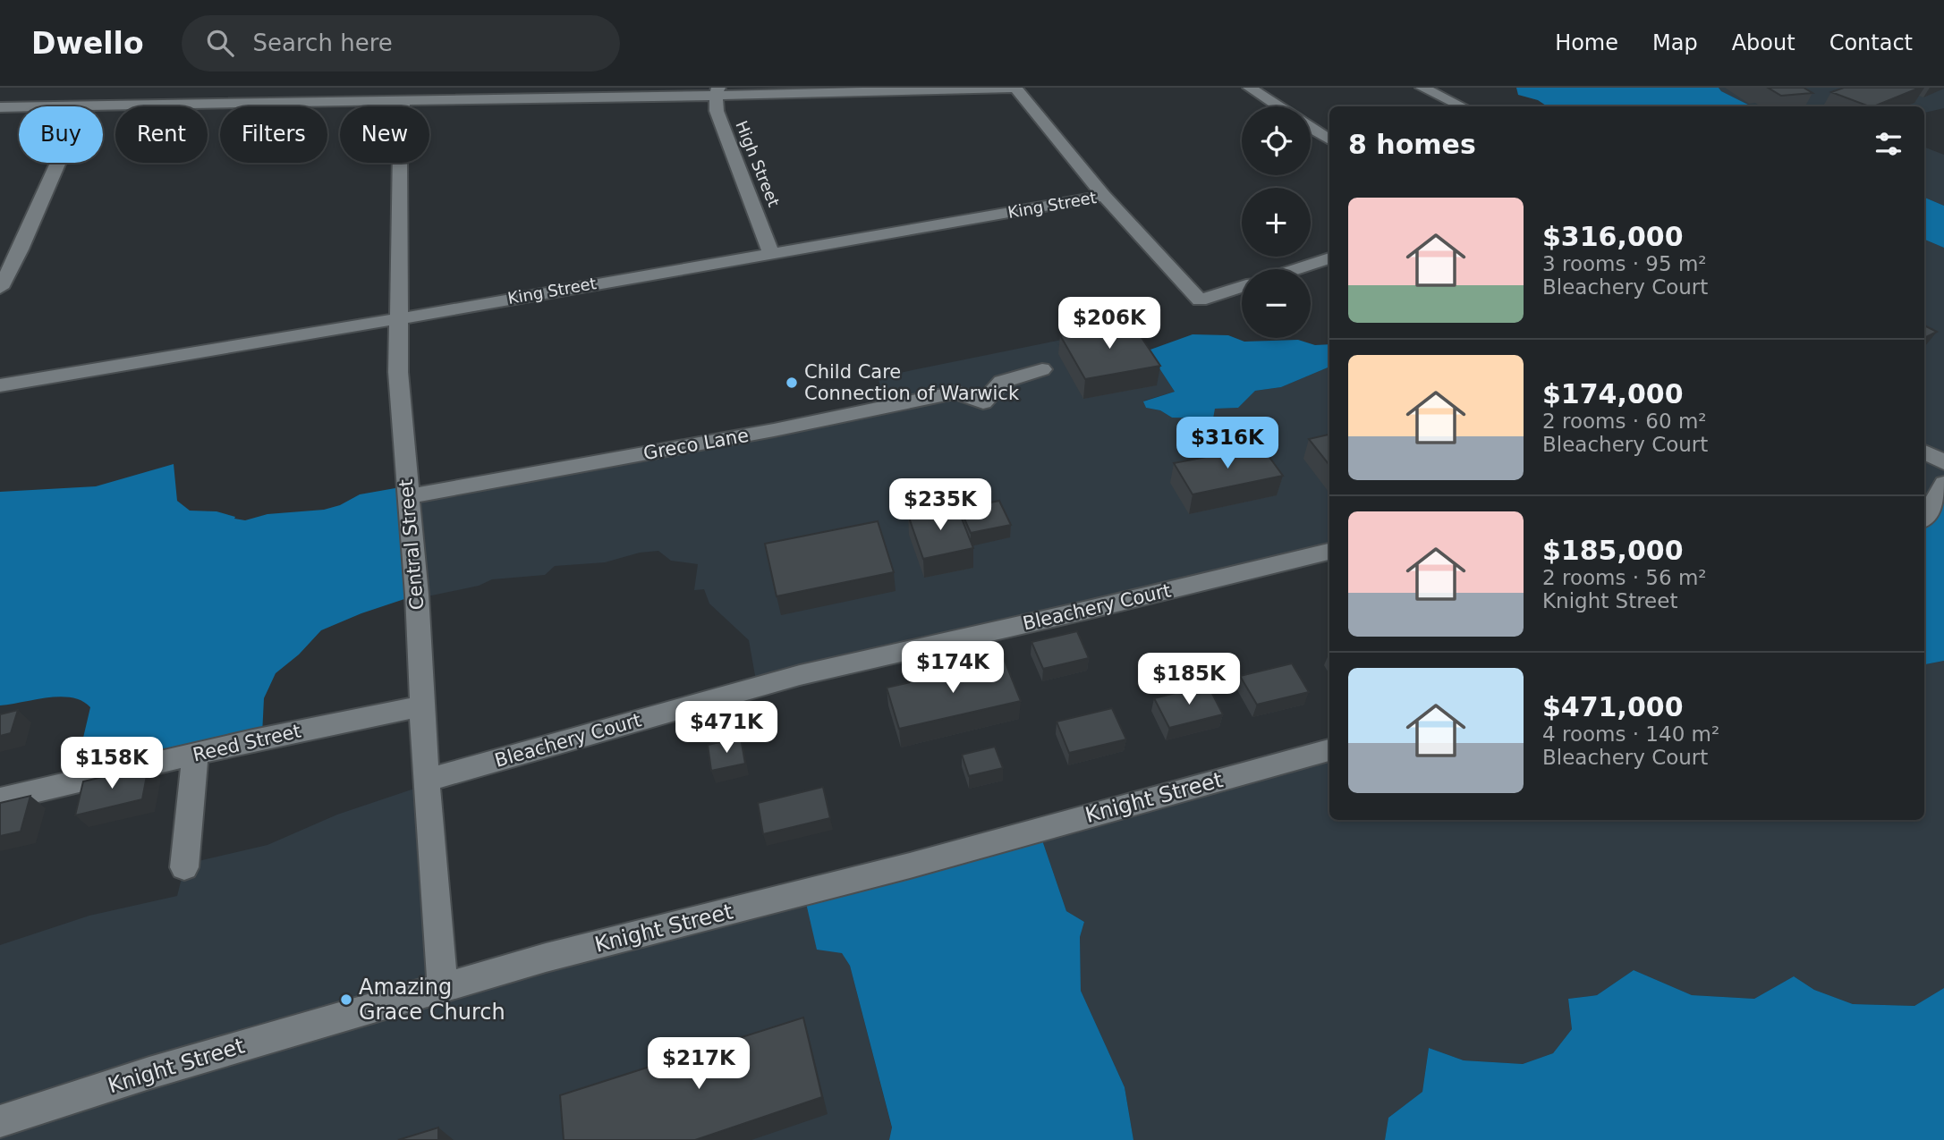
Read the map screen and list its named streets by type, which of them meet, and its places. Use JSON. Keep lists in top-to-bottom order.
{
  "streets": {
    "street": [
      "High Street",
      "King Street",
      "Greco Lane",
      "Central Street",
      "Bleachery Court",
      "Reed Street",
      "Knight Street"
    ]
  },
  "crossings": [
    ["High Street", "King Street"],
    ["King Street", "Central Street"],
    ["Greco Lane", "Central Street"],
    ["Central Street", "Bleachery Court"],
    ["Central Street", "Reed Street"],
    ["Central Street", "Knight Street"]
  ],
  "places": ["Child Care Connection of Warwick", "Amazing Grace Church"],
  "page": {
    "header": "Dwello",
    "search": "Search here",
    "nav": [
      "Home",
      "Map",
      "About",
      "Contact"
    ],
    "map_buttons": ["+", "−"],
    "chip": [
      "Buy",
      "Rent",
      "Filters",
      "New"
    ],
    "heading": "8 homes",
    "list": [
      {
        "name": "$316,000",
        "note": "3 rooms · 95 m² · Bleachery Court"
      },
      {
        "name": "$174,000",
        "note": "2 rooms · 60 m² · Bleachery Court"
      },
      {
        "name": "$185,000",
        "note": "2 rooms · 56 m² · Knight Street"
      },
      {
        "name": "$471,000",
        "note": "4 rooms · 140 m² · Bleachery Court"
      }
    ],
    "price": [
      "$206K",
      "$316K",
      "$235K",
      "$174K",
      "$185K",
      "$471K",
      "$158K",
      "$217K"
    ]
  }
}
